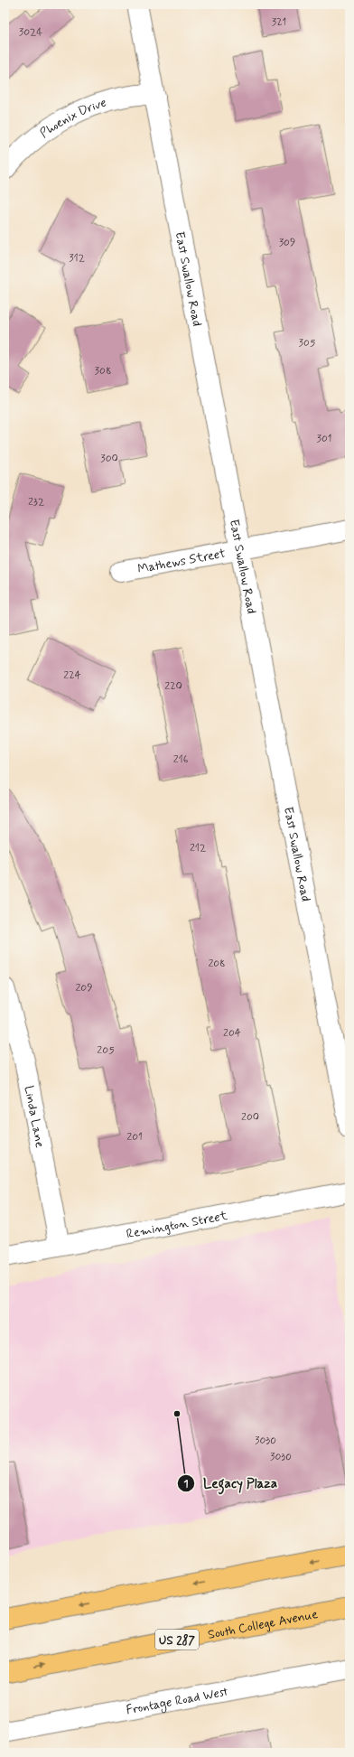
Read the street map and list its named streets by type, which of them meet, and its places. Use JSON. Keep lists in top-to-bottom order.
{
  "streets": {
    "highway": ["South College Avenue", "US 287"],
    "street": [
      "Phoenix Drive",
      "East Swallow Road",
      "Mathews Street",
      "Linda Lane",
      "Remington Street",
      "Frontage Road West"
    ]
  },
  "crossings": [
    ["Phoenix Drive", "East Swallow Road"],
    ["East Swallow Road", "Mathews Street"],
    ["Linda Lane", "Remington Street"]
  ],
  "places": ["Legacy Plaza"],
  "house_numbers": [
    "321",
    "3024",
    "309",
    "312",
    "305",
    "308",
    "301",
    "300",
    "232",
    "224",
    "220",
    "216",
    "212",
    "208",
    "209",
    "204",
    "205",
    "200",
    "201",
    "3030",
    "3030"
  ]
}
